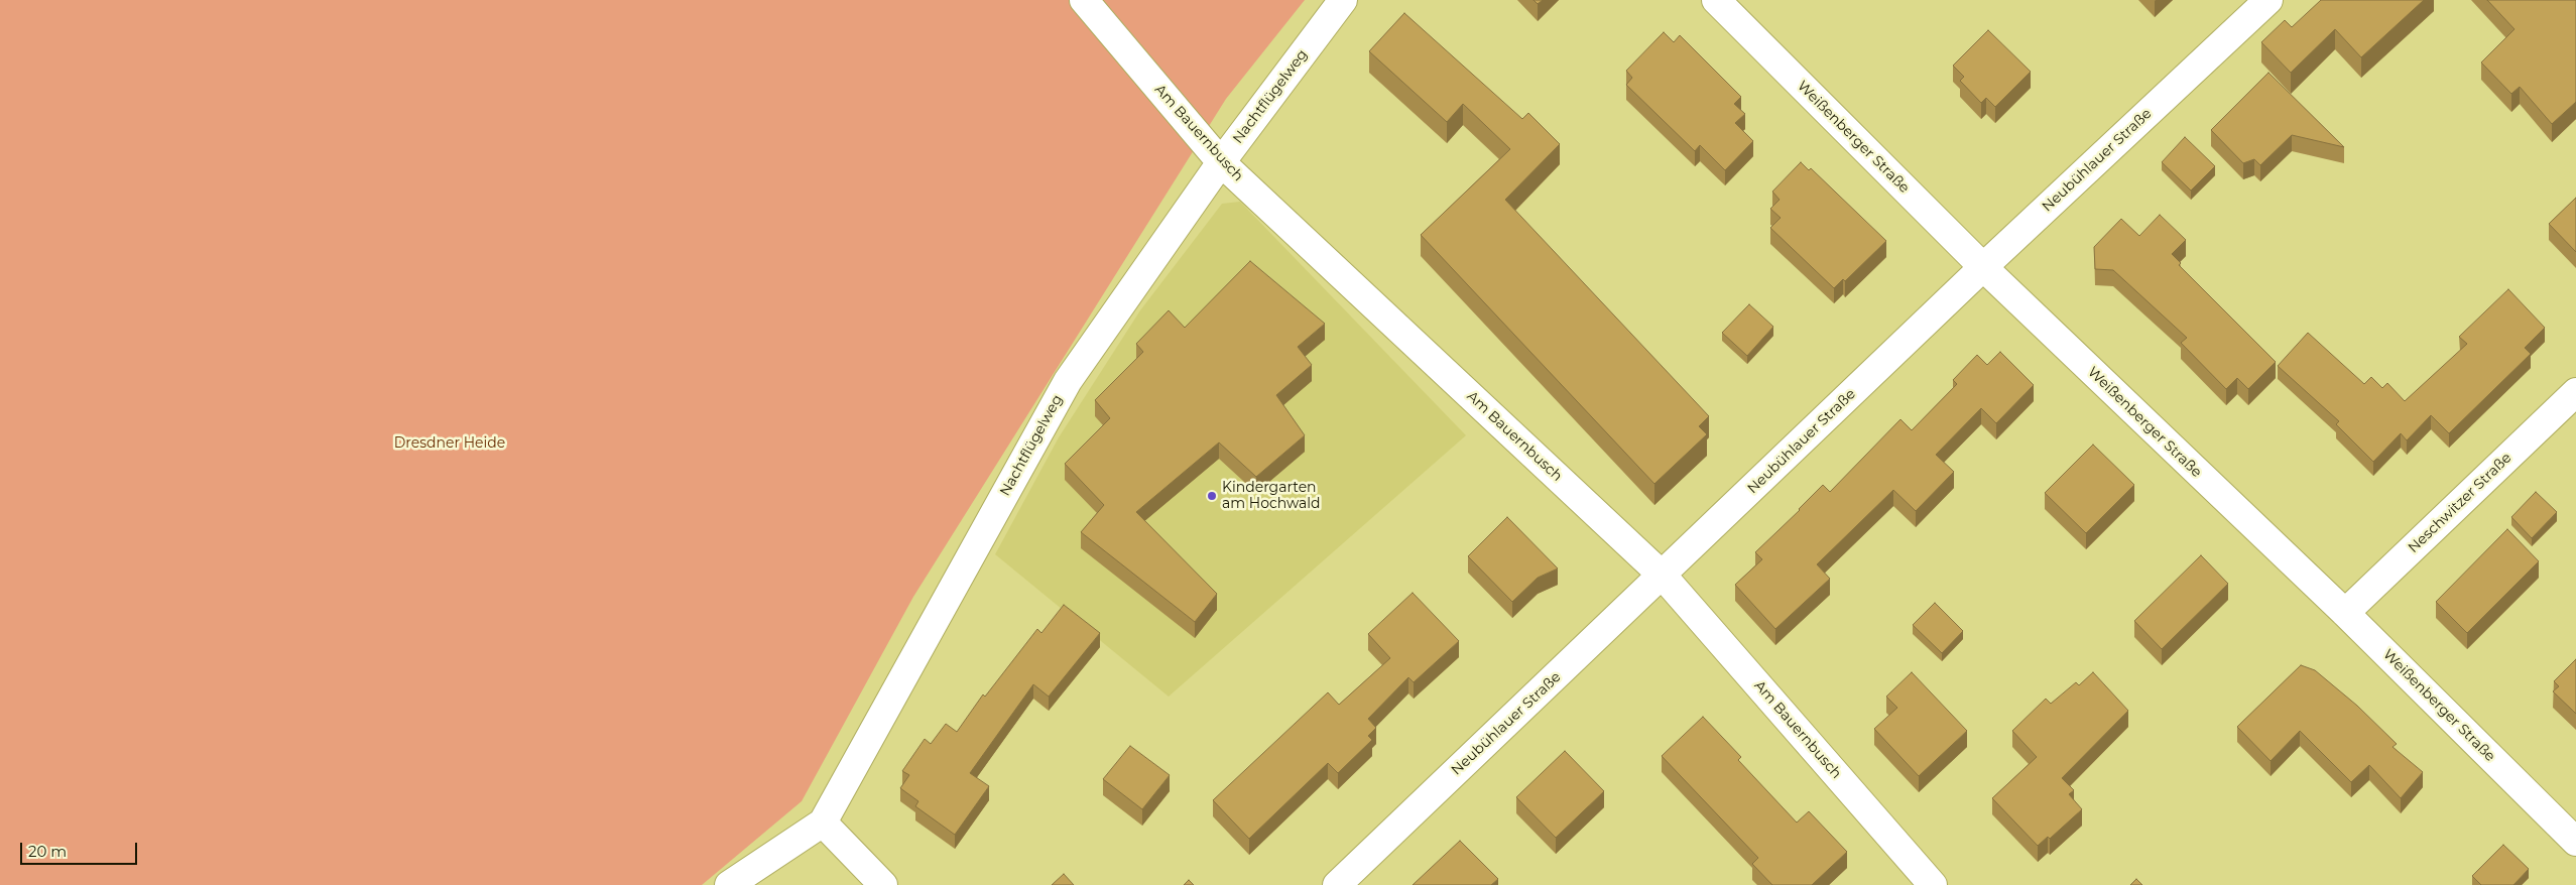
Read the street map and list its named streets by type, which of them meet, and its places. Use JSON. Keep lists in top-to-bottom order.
{
  "streets": {
    "street": [
      "Nachtflügelweg",
      "Am Bauernbusch",
      "Weißenberger Straße",
      "Neubühlauer Straße",
      "Neschwitzer Straße"
    ]
  },
  "crossings": [
    ["Nachtflügelweg", "Am Bauernbusch"],
    ["Am Bauernbusch", "Neubühlauer Straße"],
    ["Weißenberger Straße", "Neubühlauer Straße"],
    ["Weißenberger Straße", "Neschwitzer Straße"]
  ],
  "parks": ["Dresdner Heide"],
  "places": ["Kindergarten am Hochwald"],
  "scale_bar": "20 m"
}
